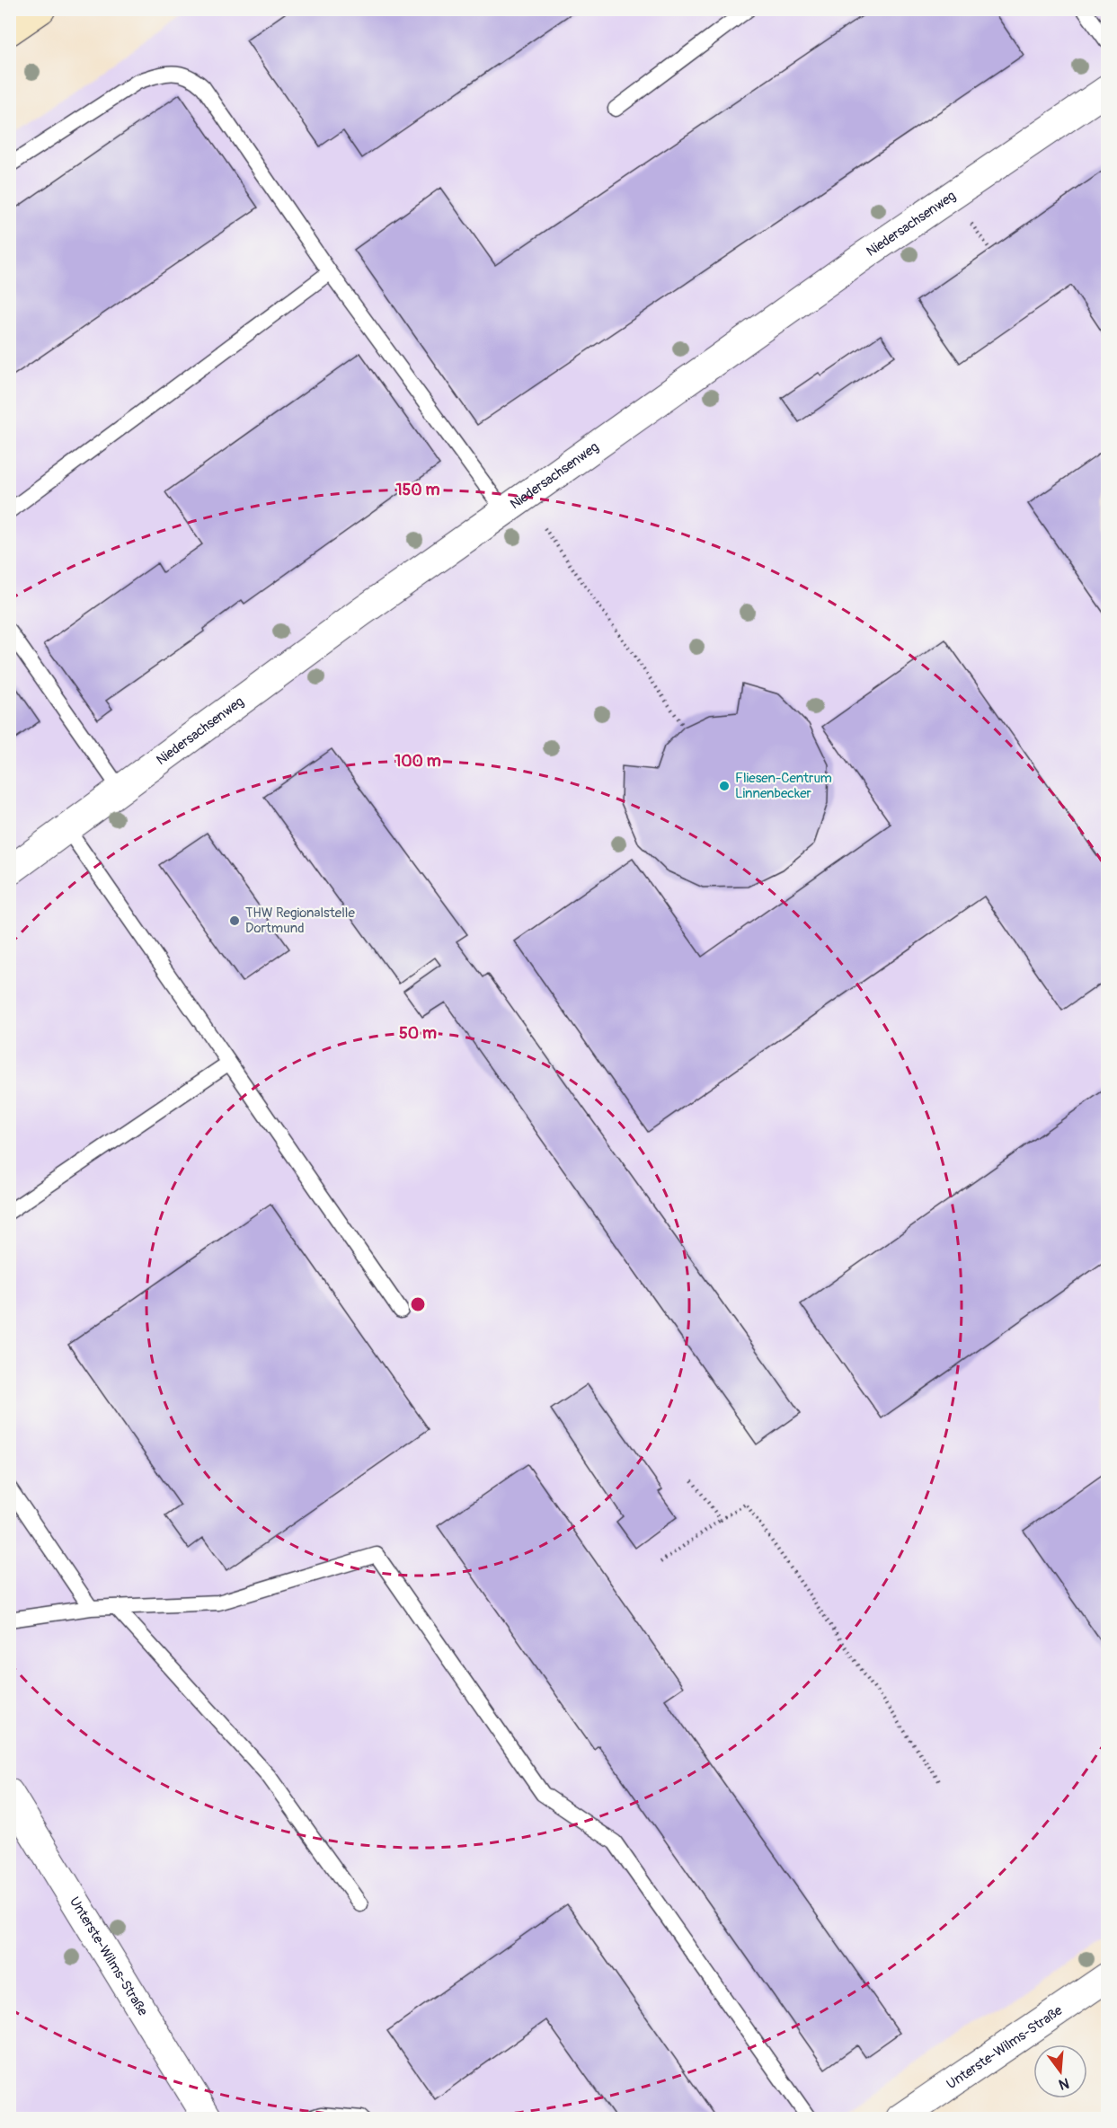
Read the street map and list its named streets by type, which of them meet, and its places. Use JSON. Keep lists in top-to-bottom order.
{
  "streets": {
    "street": ["Niedersachsenweg", "Unterste-Wilms-Straße"]
  },
  "places": ["Fliesen-Centrum Linnenbecker", "THW Regionalstelle Dortmund"],
  "north": "bottom",
  "rings": ["150 m", "100 m", "50 m"]
}
